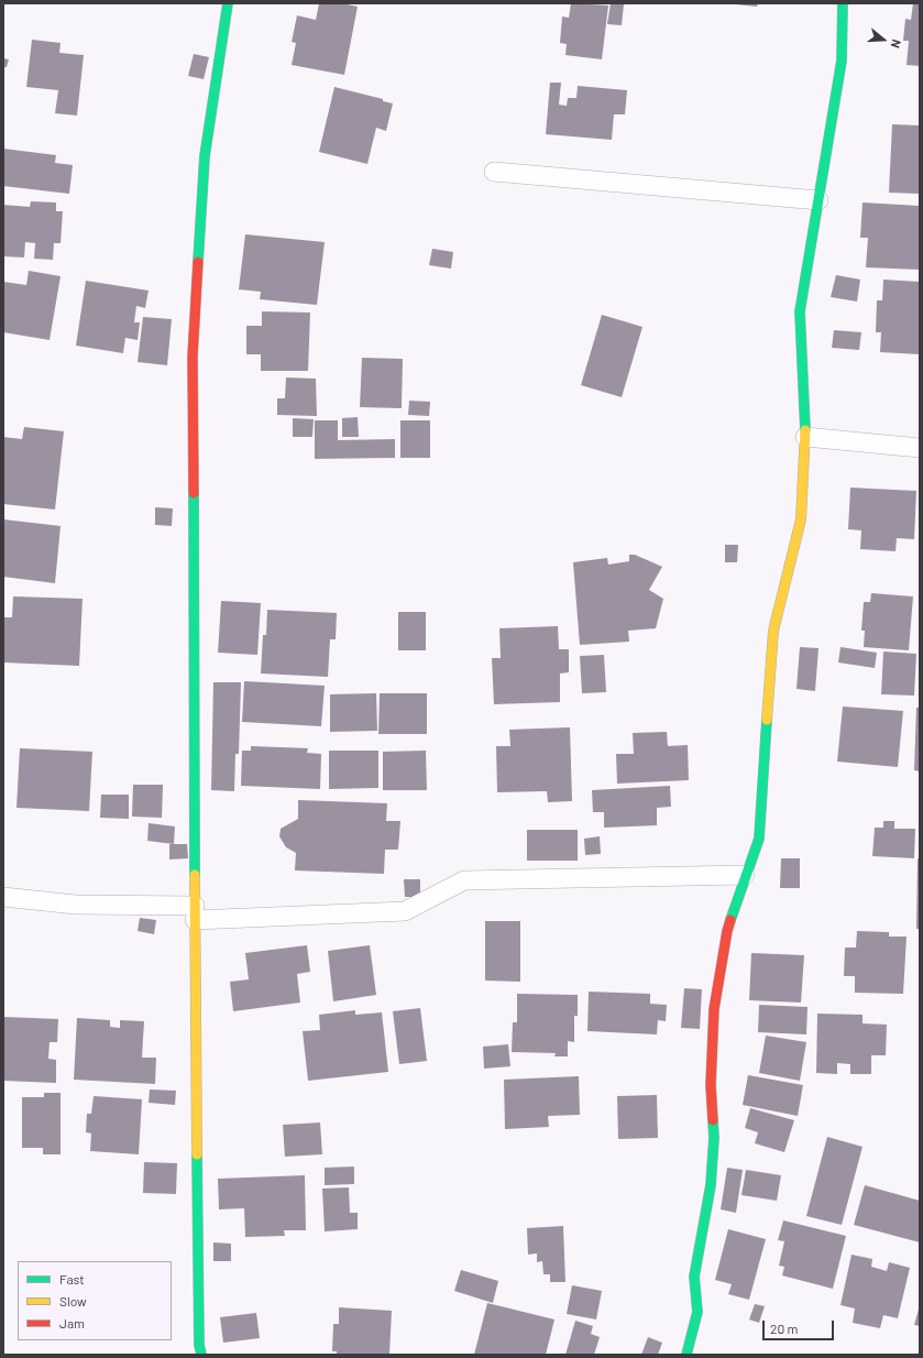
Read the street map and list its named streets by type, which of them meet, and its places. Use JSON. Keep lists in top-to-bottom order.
{
  "legend": ["Fast", "Slow", "Jam"],
  "scale_bar": "20 m",
  "north": "right"
}
